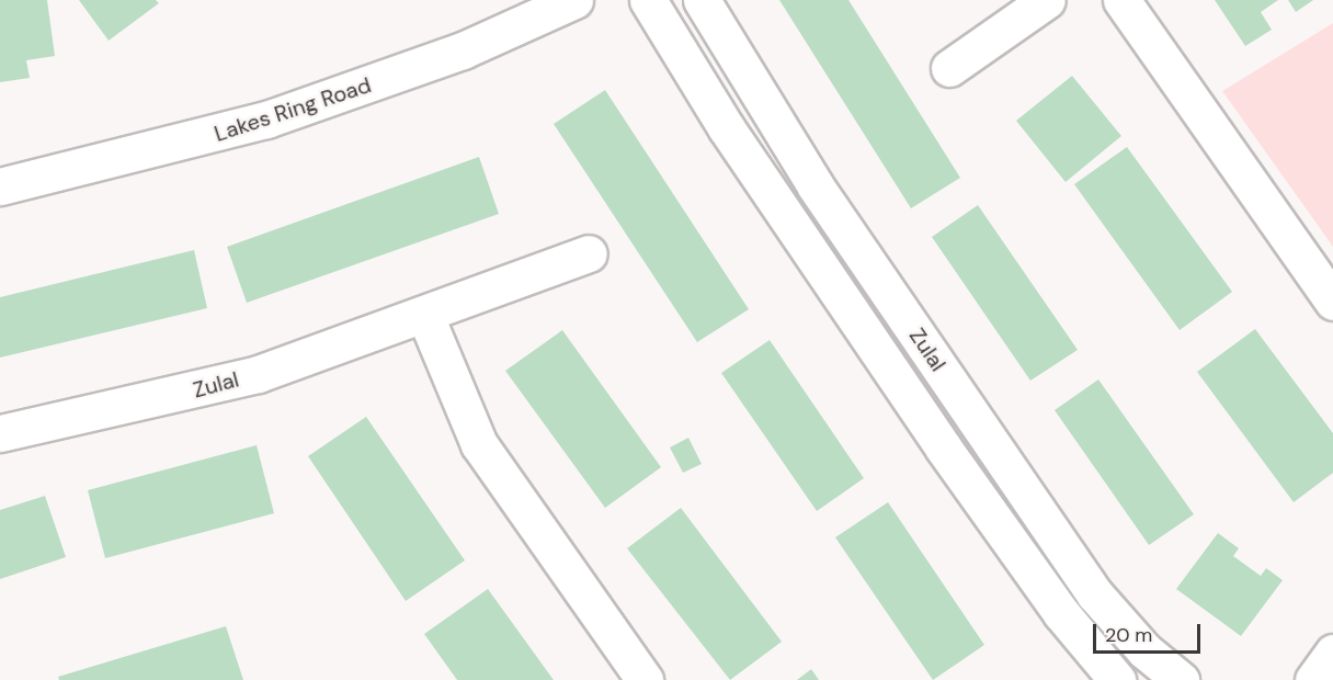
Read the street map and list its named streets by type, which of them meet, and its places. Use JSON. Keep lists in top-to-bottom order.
{
  "streets": {
    "street": ["Lakes Ring Road", "Zulal"]
  },
  "scale_bar": "20 m"
}
